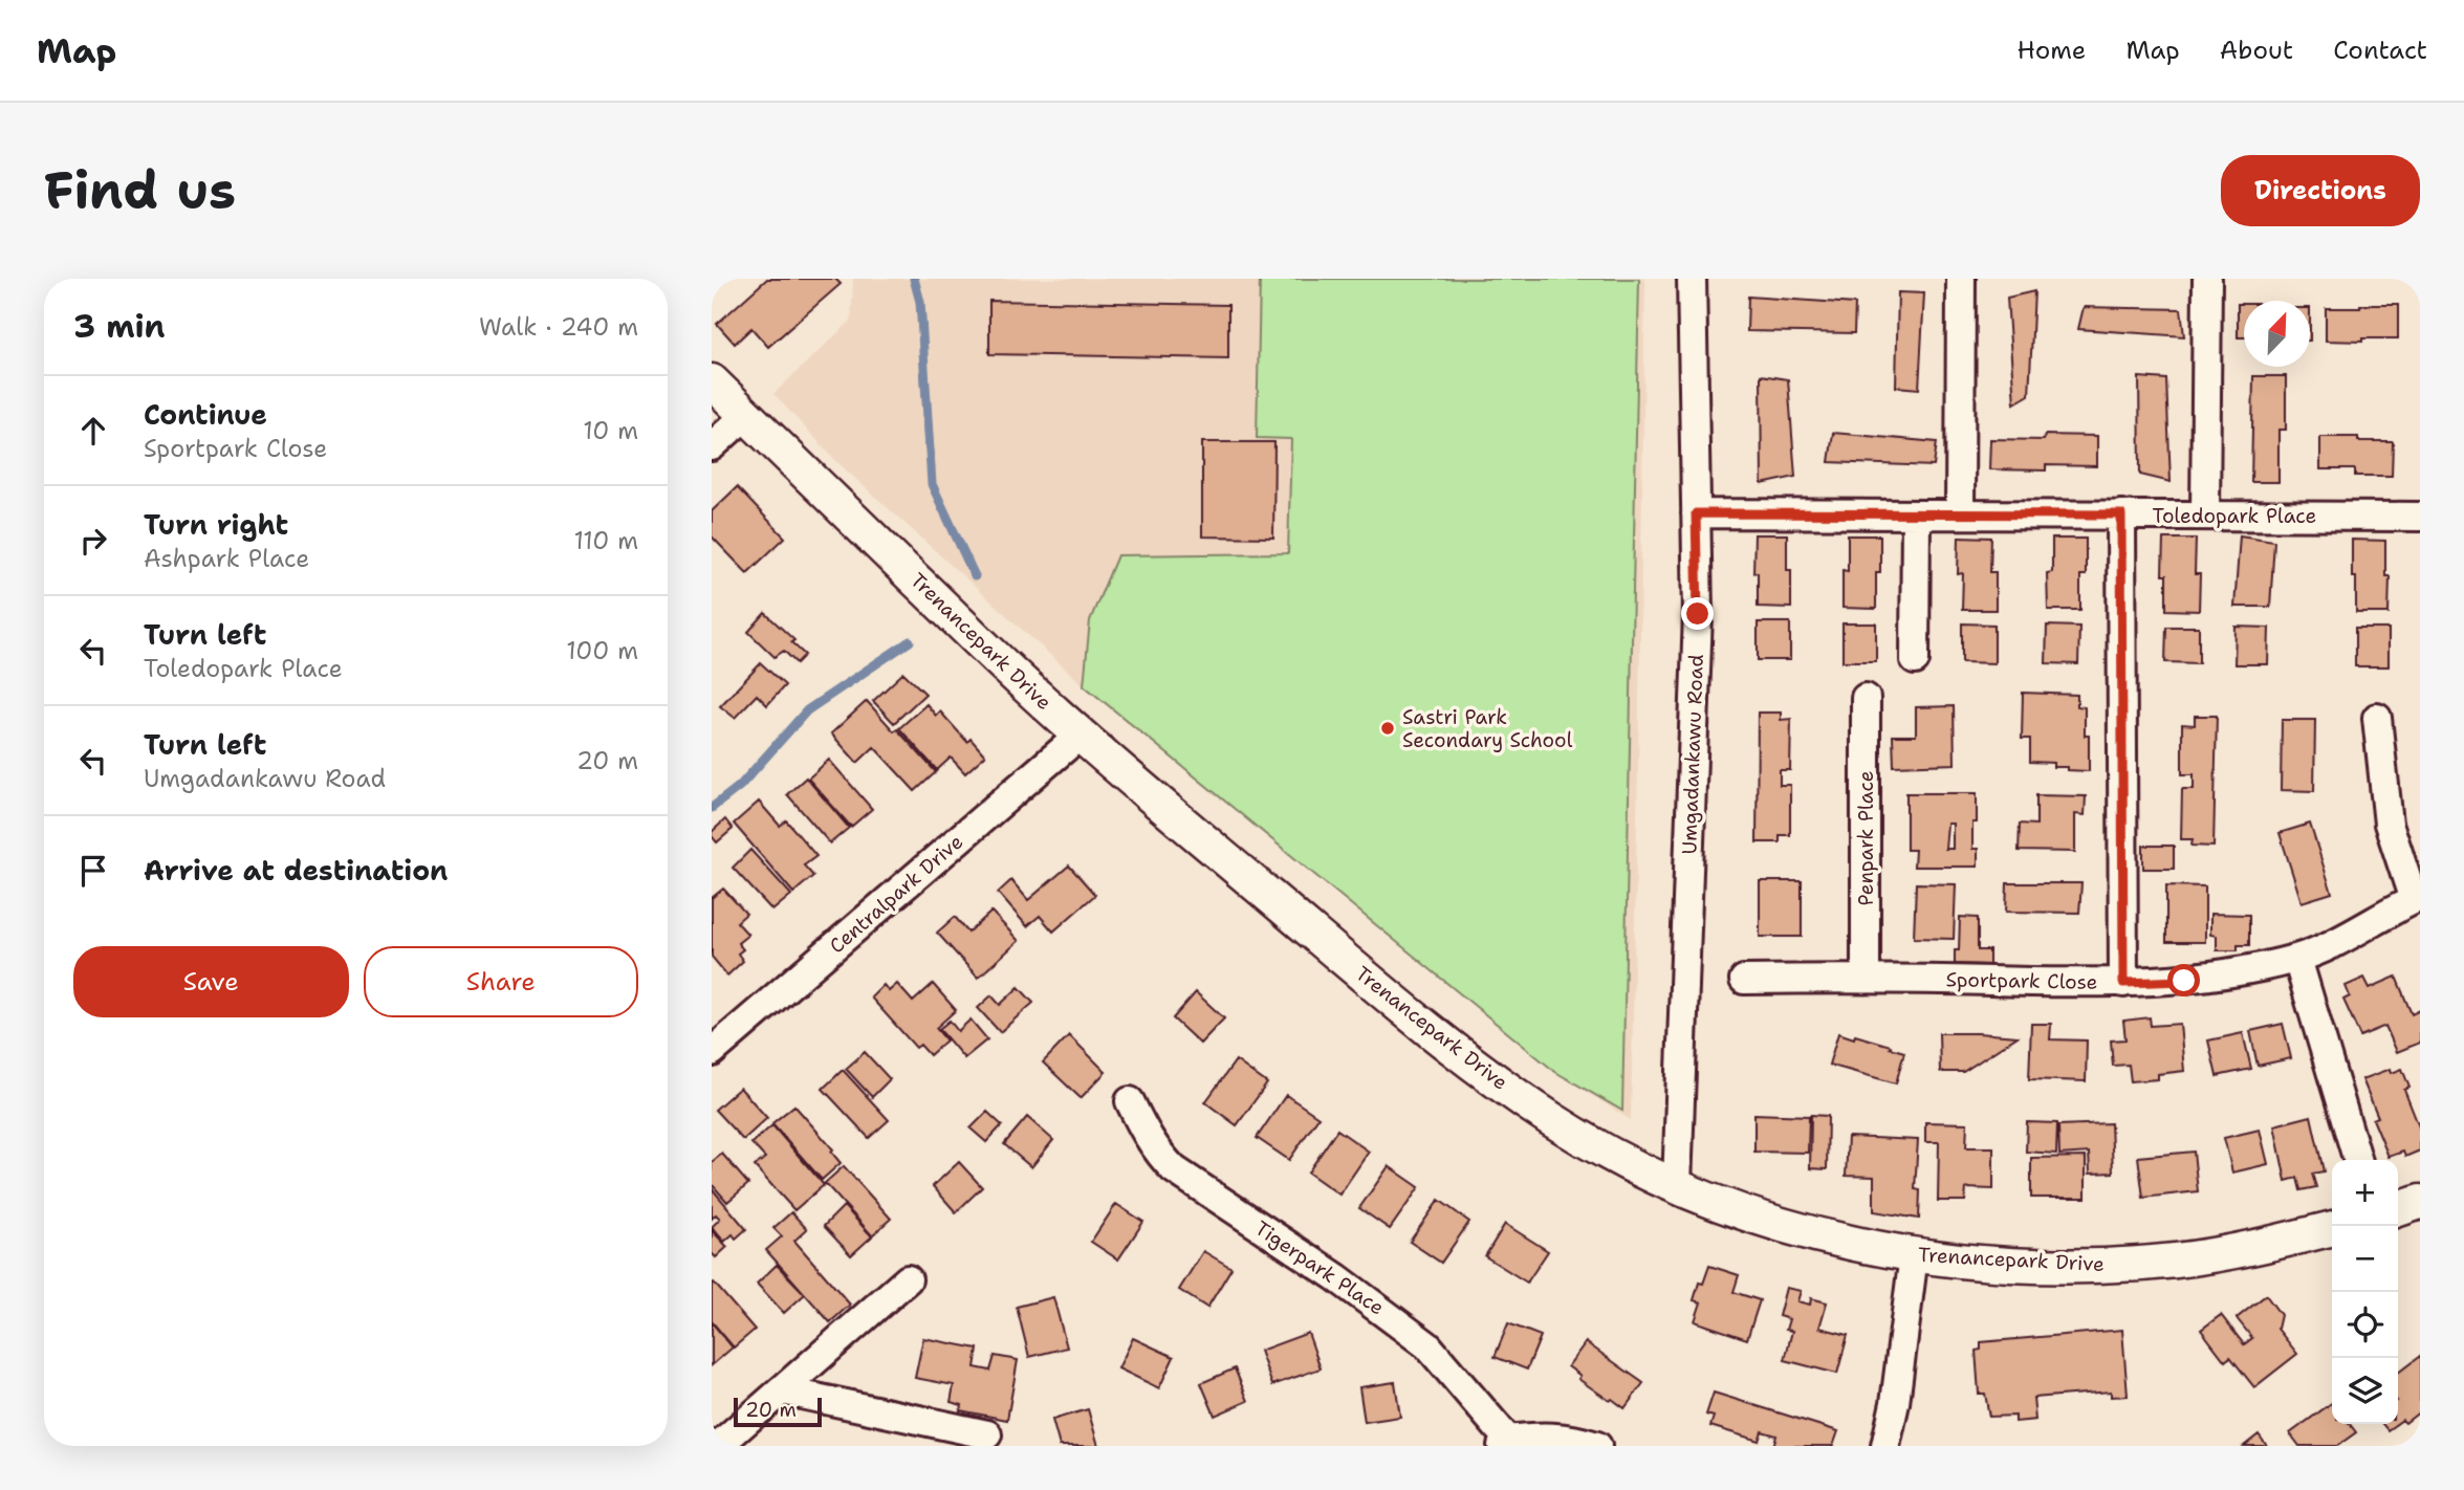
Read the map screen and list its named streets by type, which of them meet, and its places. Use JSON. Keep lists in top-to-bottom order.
{
  "streets": {
    "street": [
      "Toledopark Place",
      "Trenancepark Drive",
      "Umgadankawu Road",
      "Penpark Place",
      "Centralpark Drive",
      "Sportpark Close",
      "Tigerpark Place"
    ]
  },
  "crossings": [
    ["Toledopark Place", "Umgadankawu Road"],
    ["Trenancepark Drive", "Umgadankawu Road"],
    ["Trenancepark Drive", "Centralpark Drive"],
    ["Penpark Place", "Sportpark Close"]
  ],
  "places": ["Sastri Park Secondary School"],
  "scale_bar": "20 m",
  "north": "top right",
  "page": {
    "header": "Map",
    "nav": [
      "Home",
      "Map",
      "About",
      "Contact"
    ],
    "buttons": [
      "Directions",
      ["Save", "Share"]
    ],
    "title": "Find us",
    "heading": ["3 min", "Walk · 240 m"],
    "list": [
      ["Continue", "Sportpark Close", "10 m"],
      ["Turn right", "Ashpark Place", "110 m"],
      ["Turn left", "Toledopark Place", "100 m"],
      ["Turn left", "Umgadankawu Road", "20 m"],
      "Arrive at destination"
    ],
    "map_buttons": ["+", "−"],
    "scale": "20 m"
  }
}
